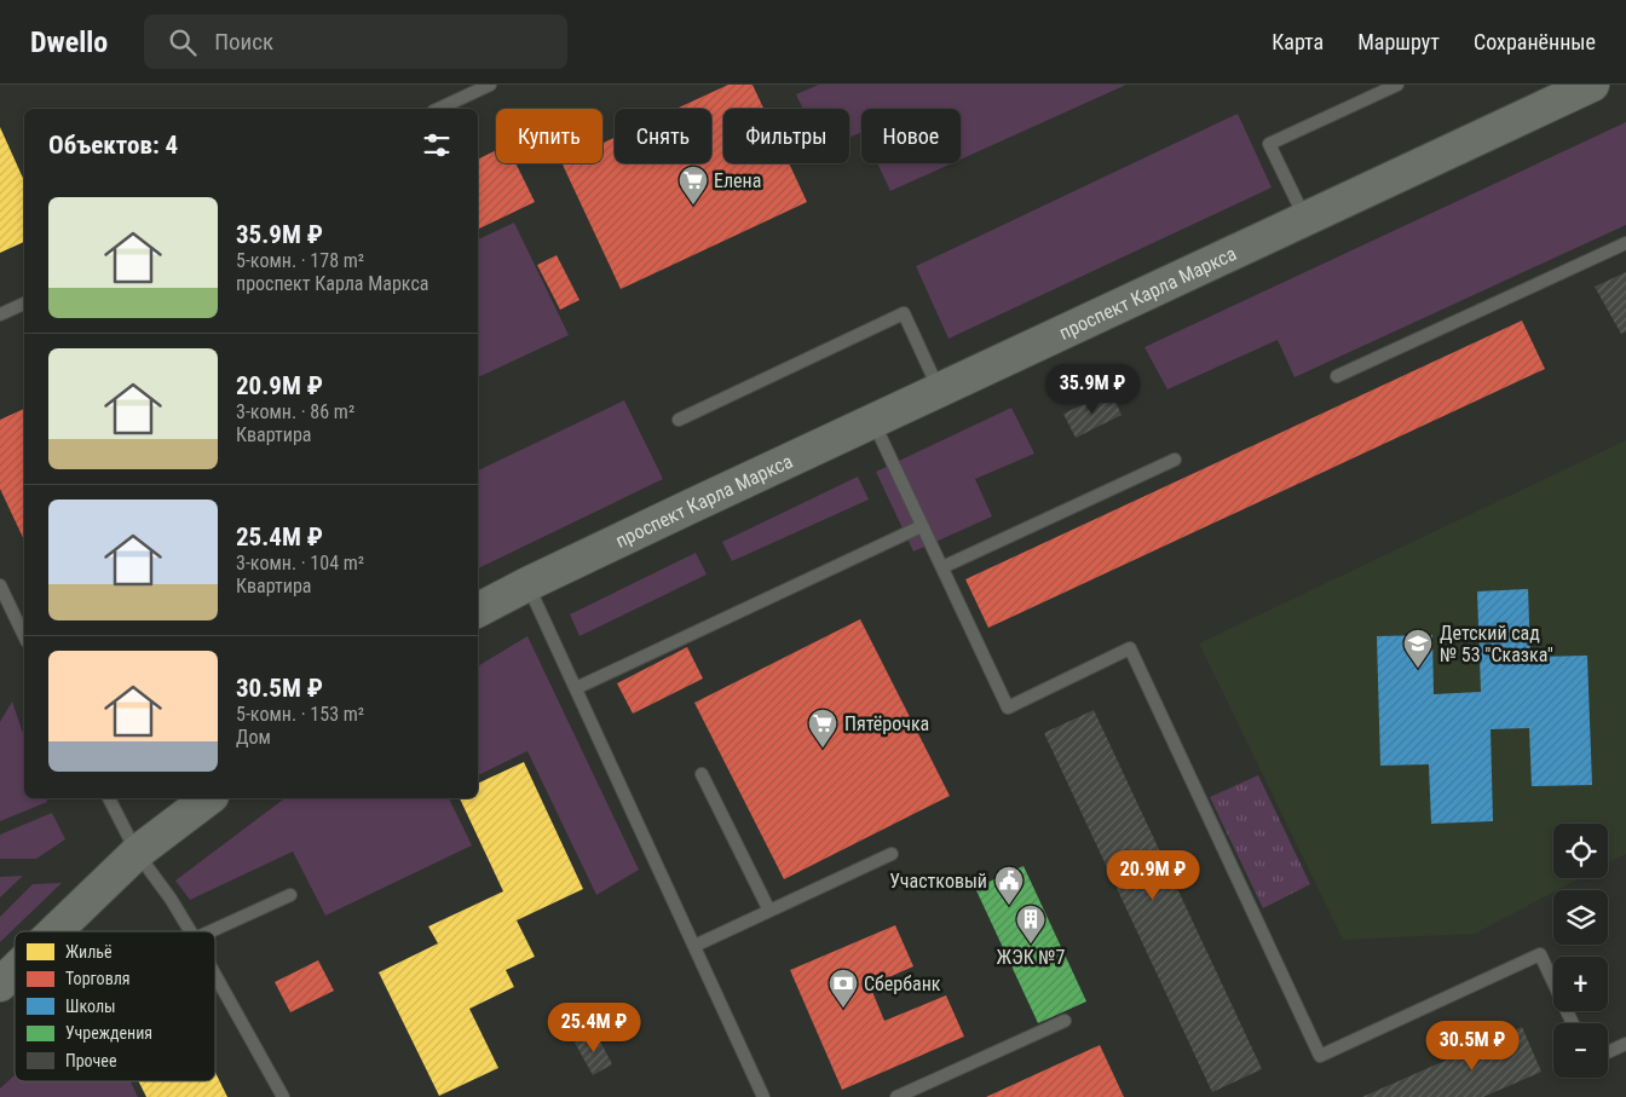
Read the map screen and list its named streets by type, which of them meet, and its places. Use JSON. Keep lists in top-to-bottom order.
{
  "streets": {
    "street": ["проспект Карла Маркса"]
  },
  "places": {
    "supermarket": ["Елена", "Пятёрочка"],
    "school or university": ["Детский сад № 53 \"Сказка\""],
    "public building": ["Участковый"],
    "building": ["ЖЭК №7"],
    "bank": ["Сбербанк"]
  },
  "legend": [
    "Жильё",
    "Торговля",
    "Школы",
    "Учреждения",
    "Прочее"
  ],
  "page": {
    "header": "Dwello",
    "search": "Поиск",
    "nav": ["Карта", "Маршрут", "Сохранённые"],
    "chip": [
      "Купить",
      "Снять",
      "Фильтры",
      "Новое"
    ],
    "heading": "Объектов: 4",
    "list": [
      {
        "name": "35.9M ₽",
        "note": "5-комн. · 178 m² · проспект Карла Маркса"
      },
      {
        "name": "20.9M ₽",
        "note": "3-комн. · 86 m² · Квартира"
      },
      {
        "name": "25.4M ₽",
        "note": "3-комн. · 104 m² · Квартира"
      },
      {
        "name": "30.5M ₽",
        "note": "5-комн. · 153 m² · Дом"
      }
    ],
    "price": [
      "35.9M ₽",
      "20.9M ₽",
      "25.4M ₽",
      "30.5M ₽"
    ],
    "map_buttons": ["+", "−"]
  }
}
